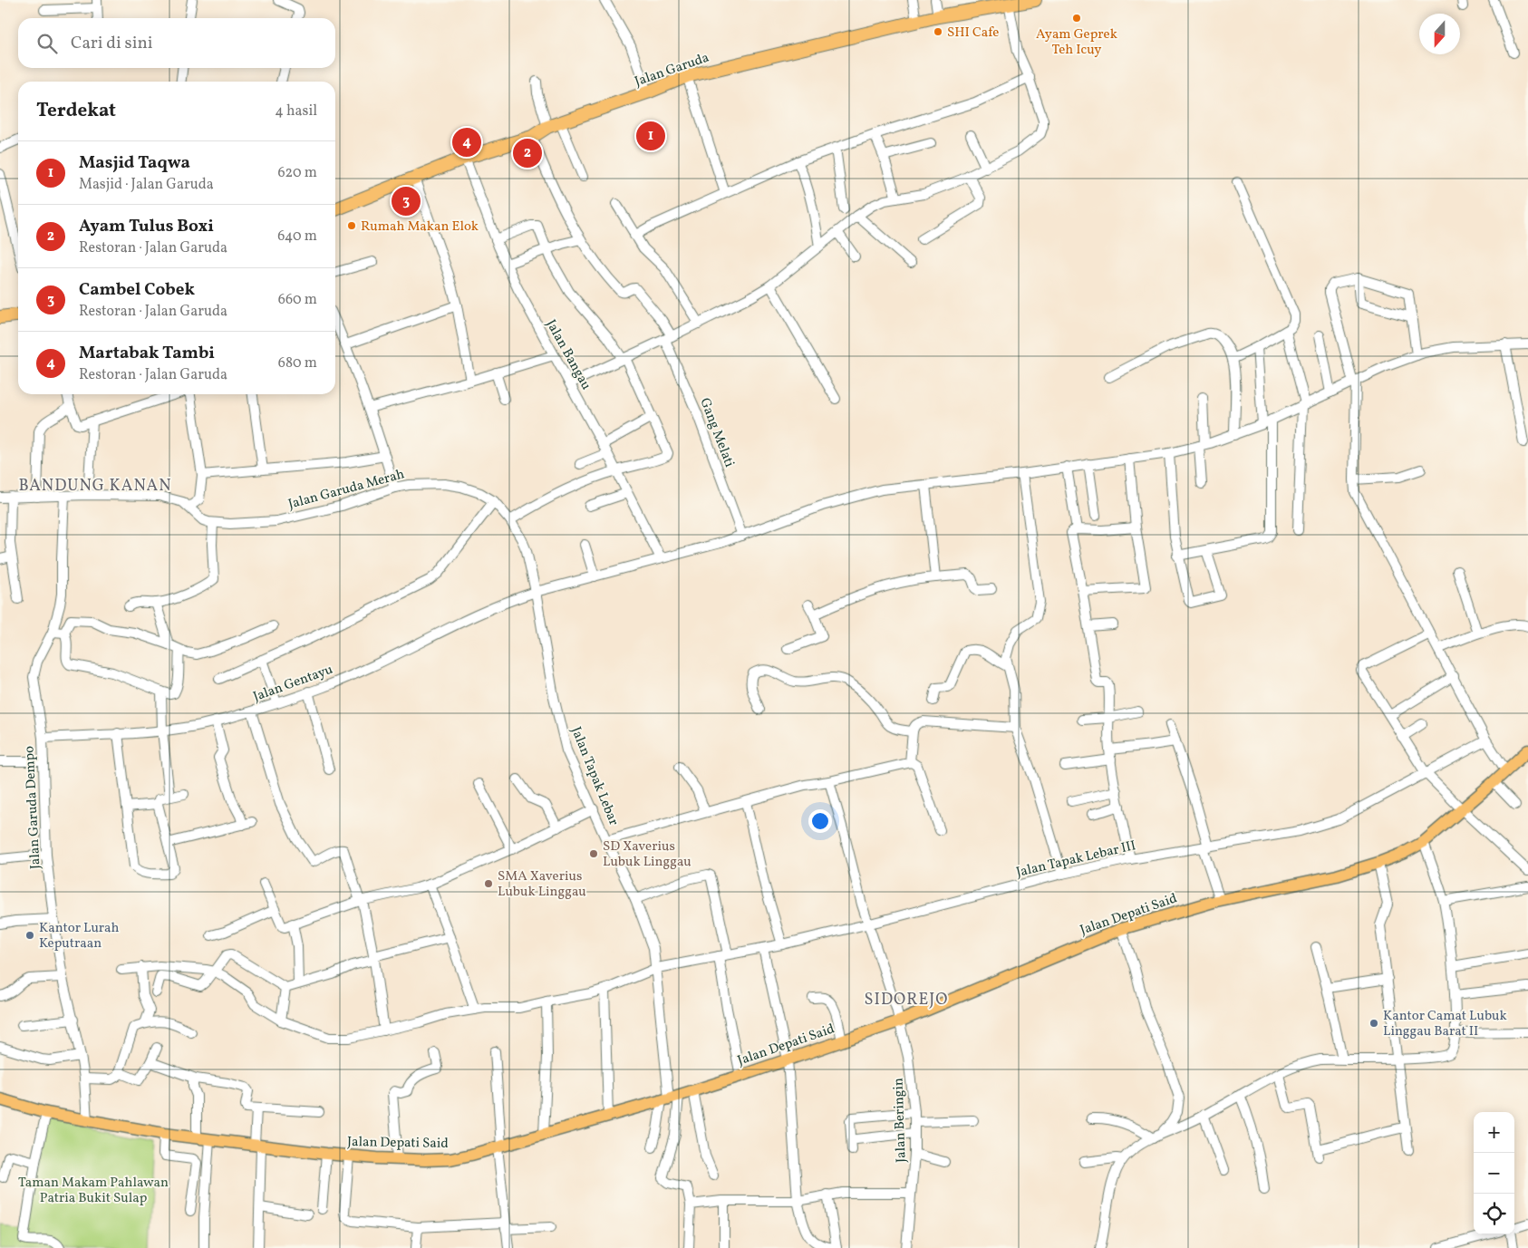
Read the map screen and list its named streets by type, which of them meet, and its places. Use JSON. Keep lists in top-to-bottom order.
{
  "streets": {
    "highway": ["Jalan Garuda"],
    "main road": ["Jalan Depati Said"],
    "street": [
      "Jalan Bangau",
      "Gang Melati",
      "Jalan Garuda Merah",
      "Jalan Gentayu",
      "Jalan Tapak Lebar",
      "Jalan Garuda Dempo",
      "Jalan Tapak Lebar III",
      "Jalan Beringin"
    ]
  },
  "crossings": [
    ["Jalan Garuda", "Jalan Bangau"],
    ["Jalan Bangau", "Jalan Gentayu"],
    ["Gang Melati", "Jalan Gentayu"],
    ["Jalan Garuda Merah", "Jalan Gentayu"],
    ["Jalan Garuda Merah", "Jalan Tapak Lebar"],
    ["Jalan Garuda Merah", "Jalan Garuda Dempo"],
    ["Jalan Gentayu", "Jalan Tapak Lebar"],
    ["Jalan Gentayu", "Jalan Garuda Dempo"],
    ["Jalan Tapak Lebar", "Jalan Tapak Lebar III"],
    ["Jalan Tapak Lebar", "Jalan Depati Said"],
    ["Jalan Garuda Dempo", "Jalan Depati Said"],
    ["Jalan Tapak Lebar III", "Jalan Beringin"],
    ["Jalan Depati Said", "Jalan Beringin"]
  ],
  "districts": ["BANDUNG KANAN", "SIDOREJO"],
  "parks": ["Taman Makam Pahlawan Patria Bukit Sulap"],
  "places": [
    "Ayam Geprek Teh Icuy",
    "SHI Cafe",
    "Rumah Makan Elok",
    "SD Xaverius Lubuk Linggau",
    "SMA Xaverius Lubuk Linggau",
    "Kantor Lurah Keputraan",
    "Kantor Camat Lubuk Linggau Barat II"
  ],
  "north": "bottom",
  "page": {
    "search": "Cari di sini",
    "heading": ["Terdekat", "4 hasil"],
    "pins": [
      "1",
      "4",
      "2",
      "3"
    ],
    "list": [
      {
        "mark": "1",
        "name": "Masjid Taqwa",
        "note": "Masjid · Jalan Garuda",
        "value": "620 m"
      },
      {
        "mark": "2",
        "name": "Ayam Tulus Boxi",
        "note": "Restoran · Jalan Garuda",
        "value": "640 m"
      },
      {
        "mark": "3",
        "name": "Cambel Cobek",
        "note": "Restoran · Jalan Garuda",
        "value": "660 m"
      },
      {
        "mark": "4",
        "name": "Martabak Tambi",
        "note": "Restoran · Jalan Garuda",
        "value": "680 m"
      }
    ],
    "map_buttons": ["+", "−"]
  }
}
